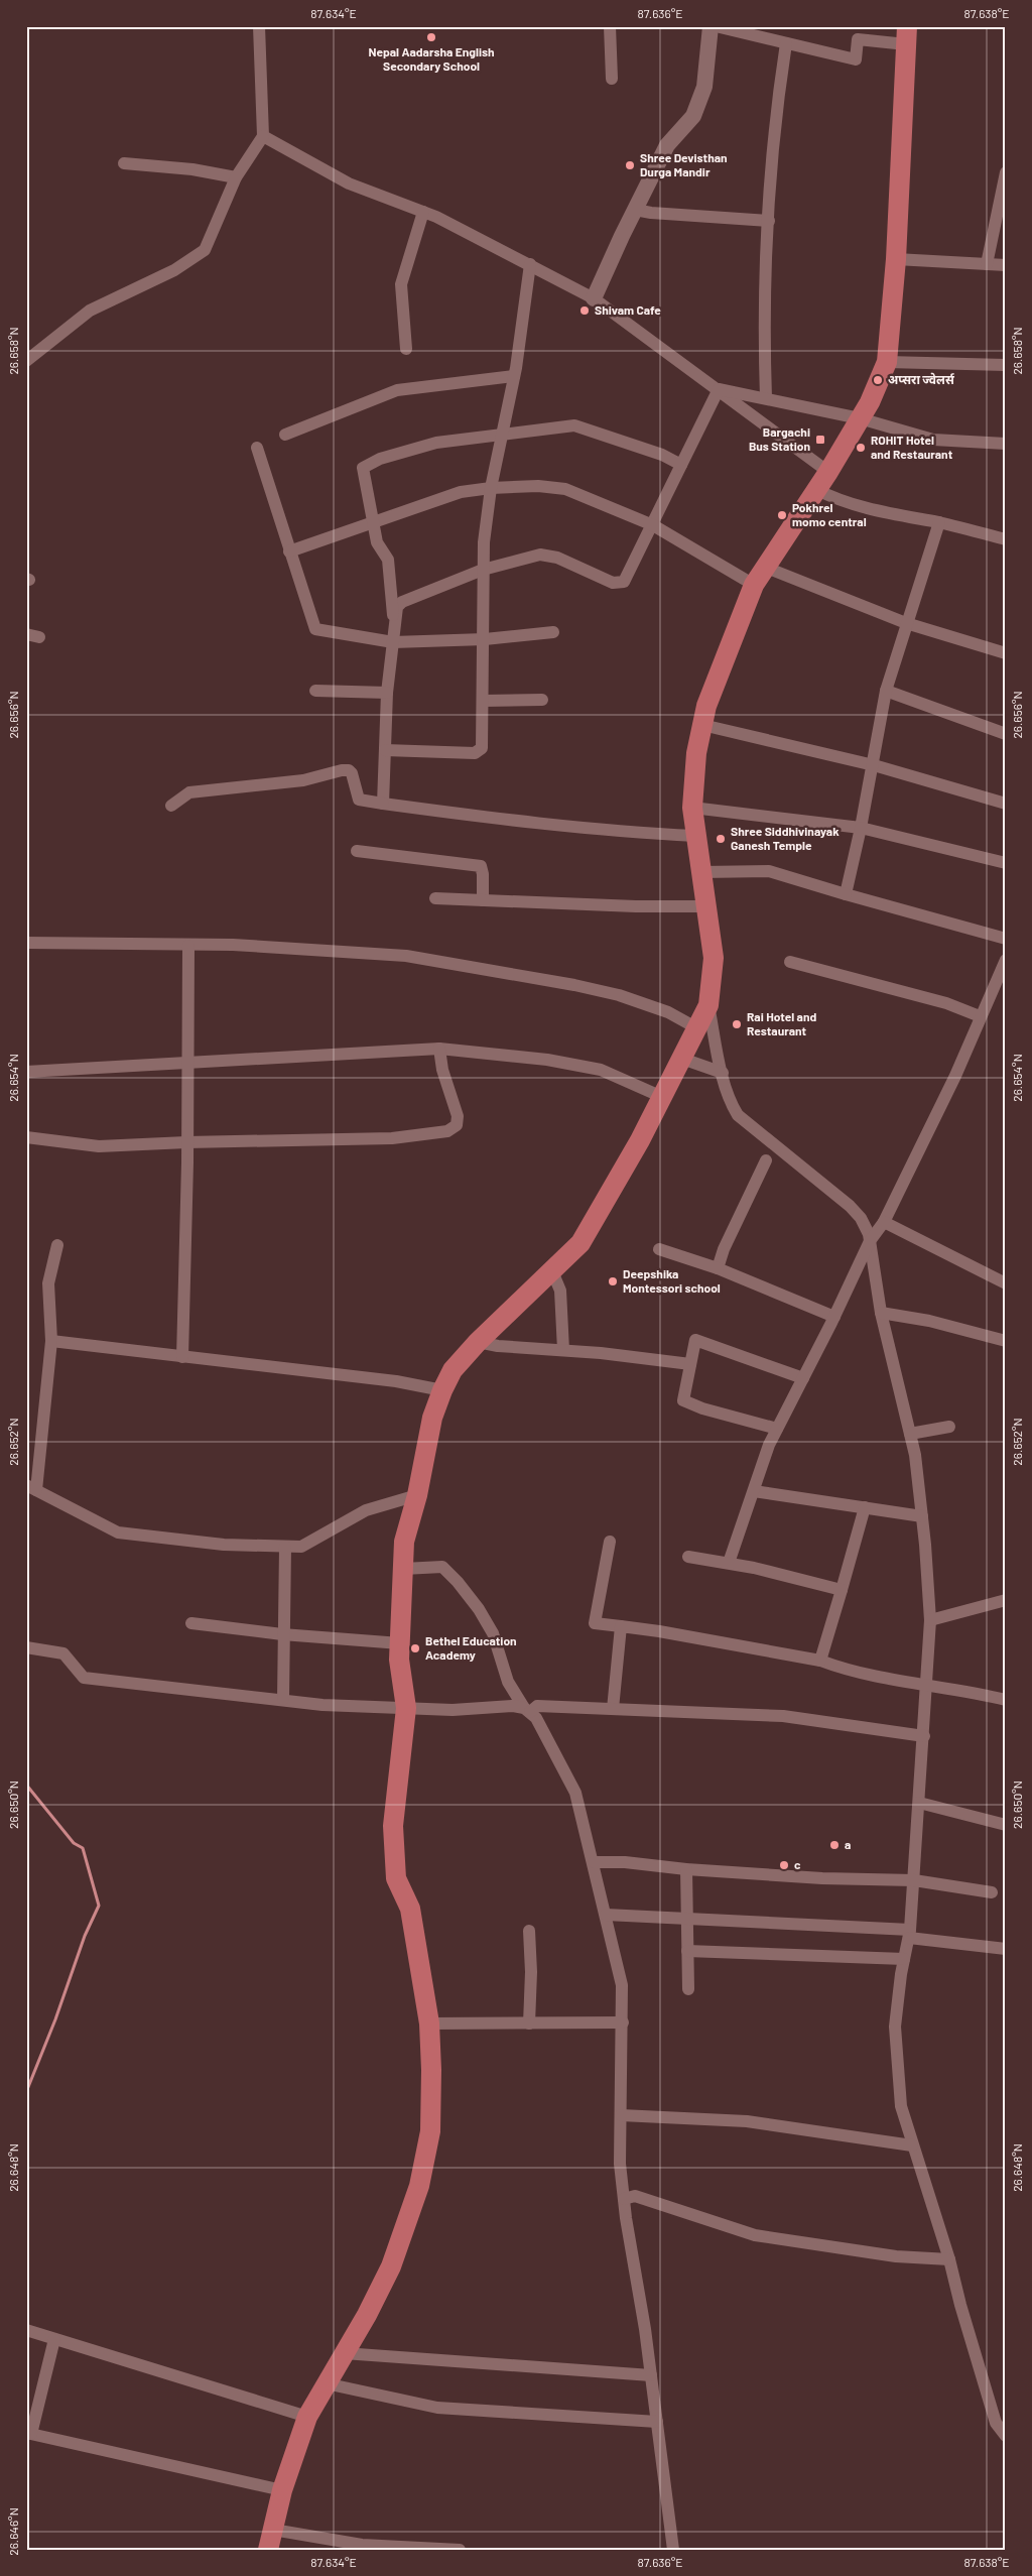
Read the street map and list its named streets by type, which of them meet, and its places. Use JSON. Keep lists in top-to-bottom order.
{
  "places": {
    "other": [
      "Nepal Aadarsha English Secondary School",
      "Shree Devisthan Durga Mandir",
      "Shivam Cafe",
      "अप्सरा ज्वेलर्स",
      "ROHIT Hotel and Restaurant",
      "Pokhrel momo central",
      "Shree Siddhivinayak Ganesh Temple",
      "Rai Hotel and Restaurant",
      "Deepshika Montessori school",
      "Bethel Education Academy",
      "a",
      "c"
    ],
    "transit": ["Bargachi Bus Station"]
  },
  "coordinates": [
    "87.634°E",
    "87.636°E",
    "87.638°E",
    "26.658°N",
    "26.656°N",
    "26.654°N",
    "26.652°N",
    "26.650°N",
    "26.648°N",
    "26.646°N"
  ]
}
